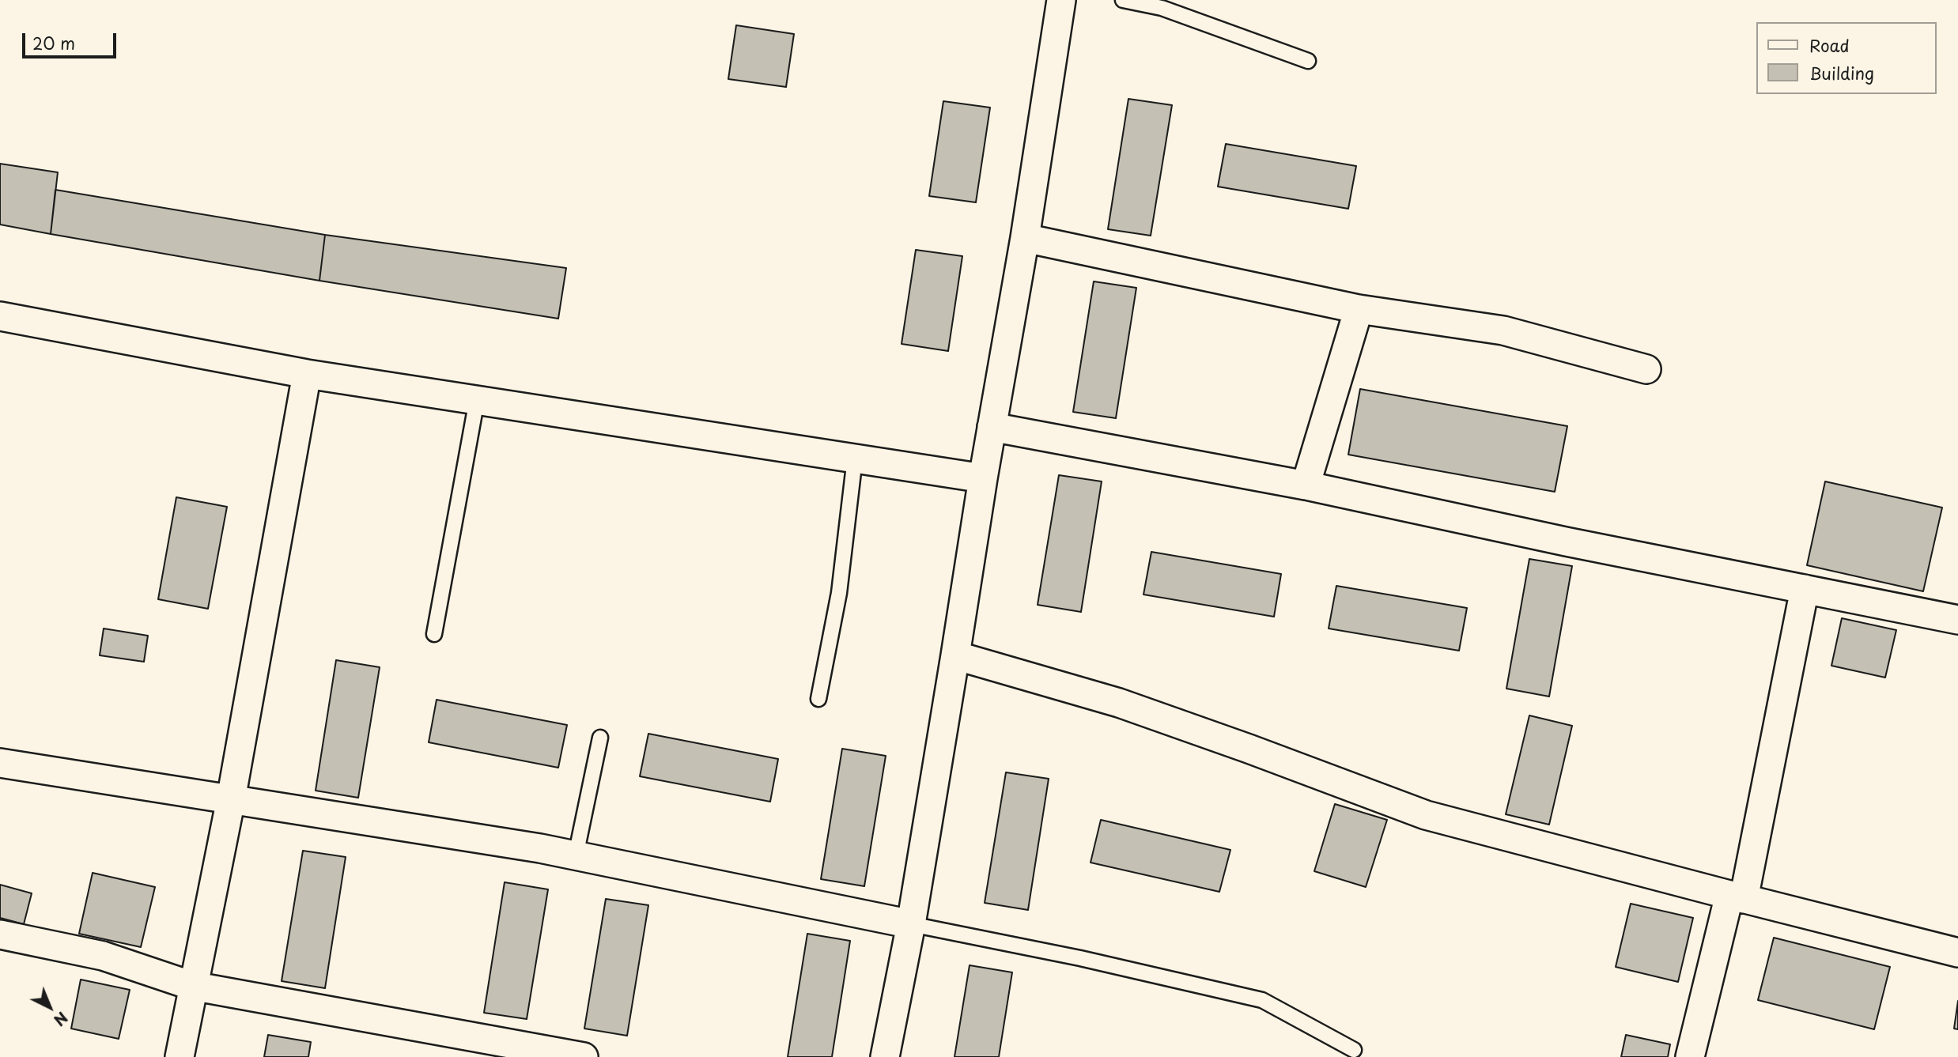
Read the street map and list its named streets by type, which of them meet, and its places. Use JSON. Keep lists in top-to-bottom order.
{
  "legend": ["Road", "Building"],
  "scale_bar": "20 m",
  "north": "bottom right"
}
